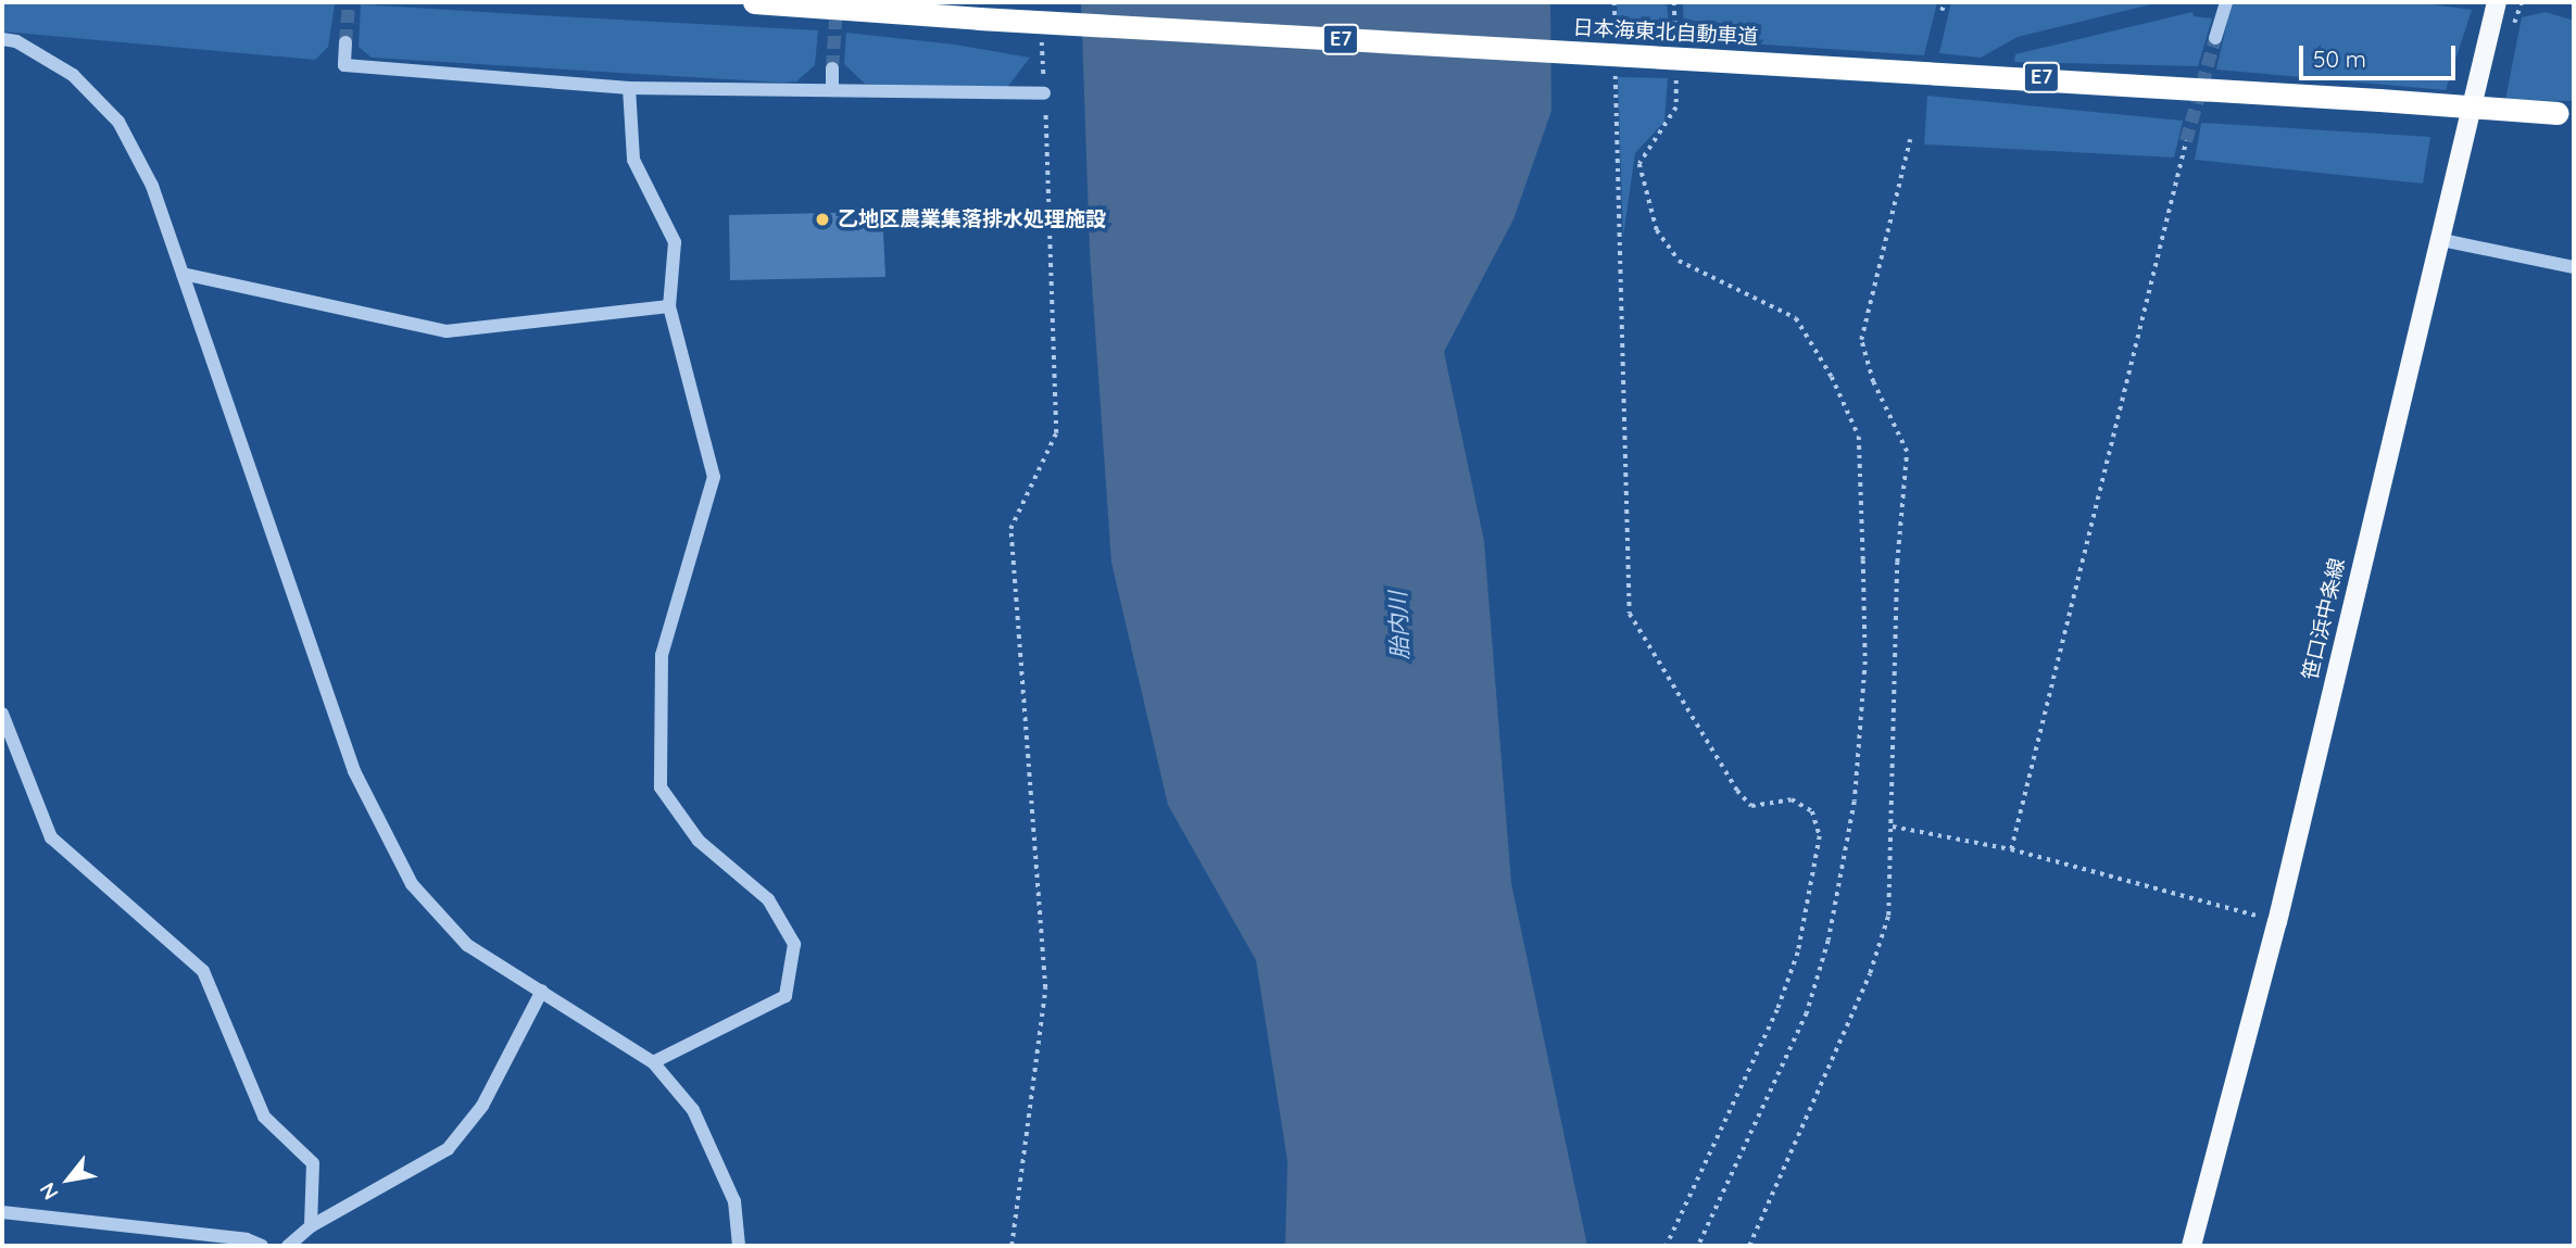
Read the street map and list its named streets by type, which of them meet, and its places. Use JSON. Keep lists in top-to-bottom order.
{
  "streets": {
    "highway": ["日本海東北自動車道", "E7"],
    "main road": ["笹口浜中条線"]
  },
  "water": ["胎内川"],
  "places": ["乙地区農業集落排水処理施設"],
  "scale_bar": "50 m",
  "north": "bottom left"
}
